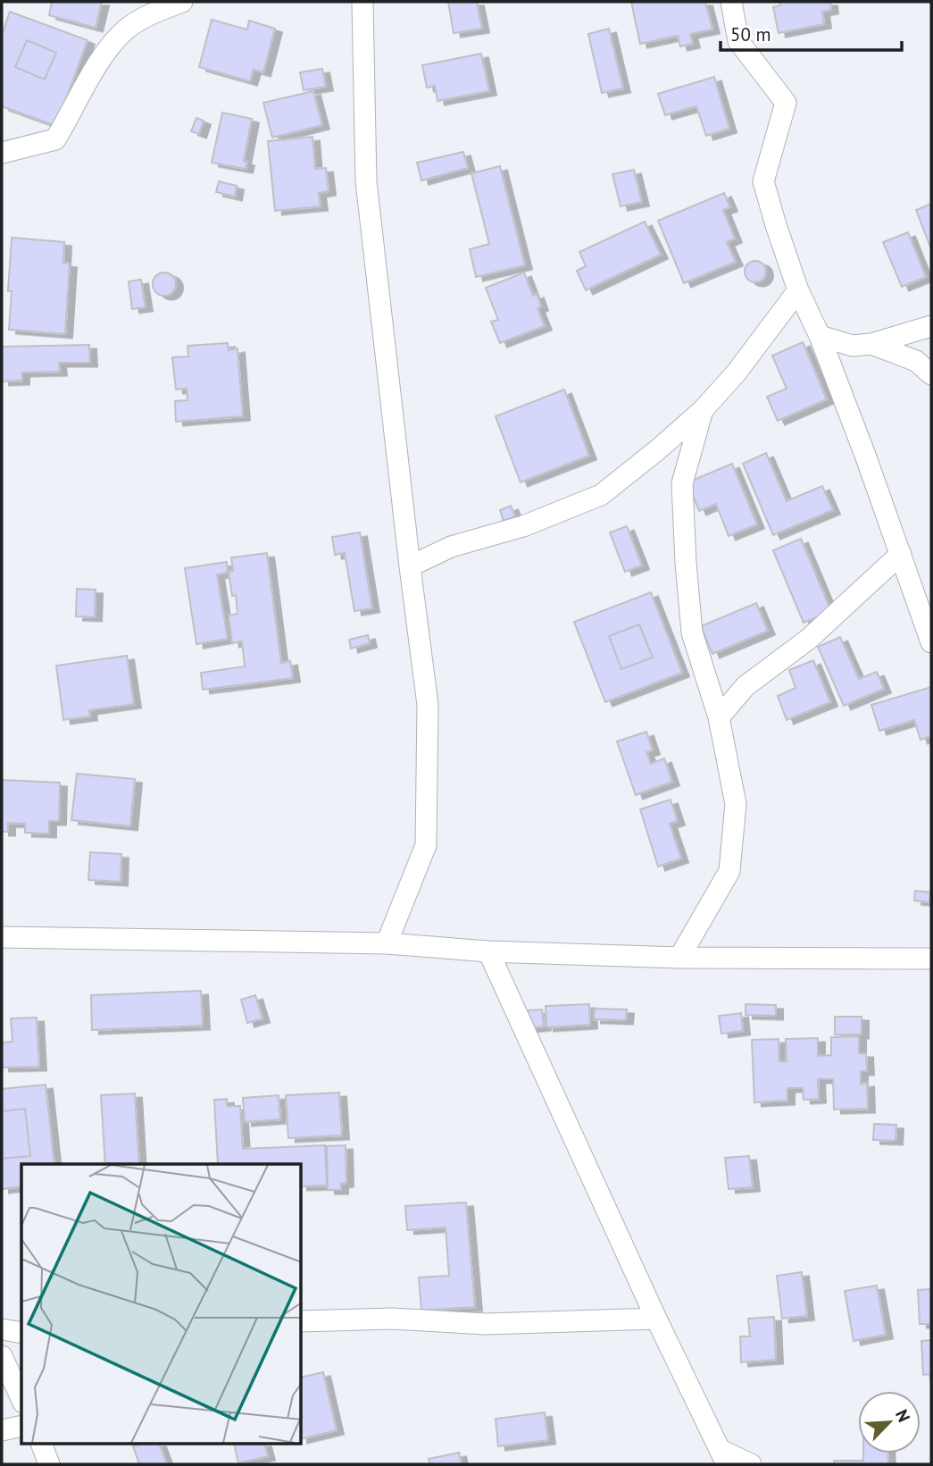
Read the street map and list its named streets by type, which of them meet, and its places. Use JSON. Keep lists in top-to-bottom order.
{
  "scale_bar": "50 m",
  "north": "top right"
}
